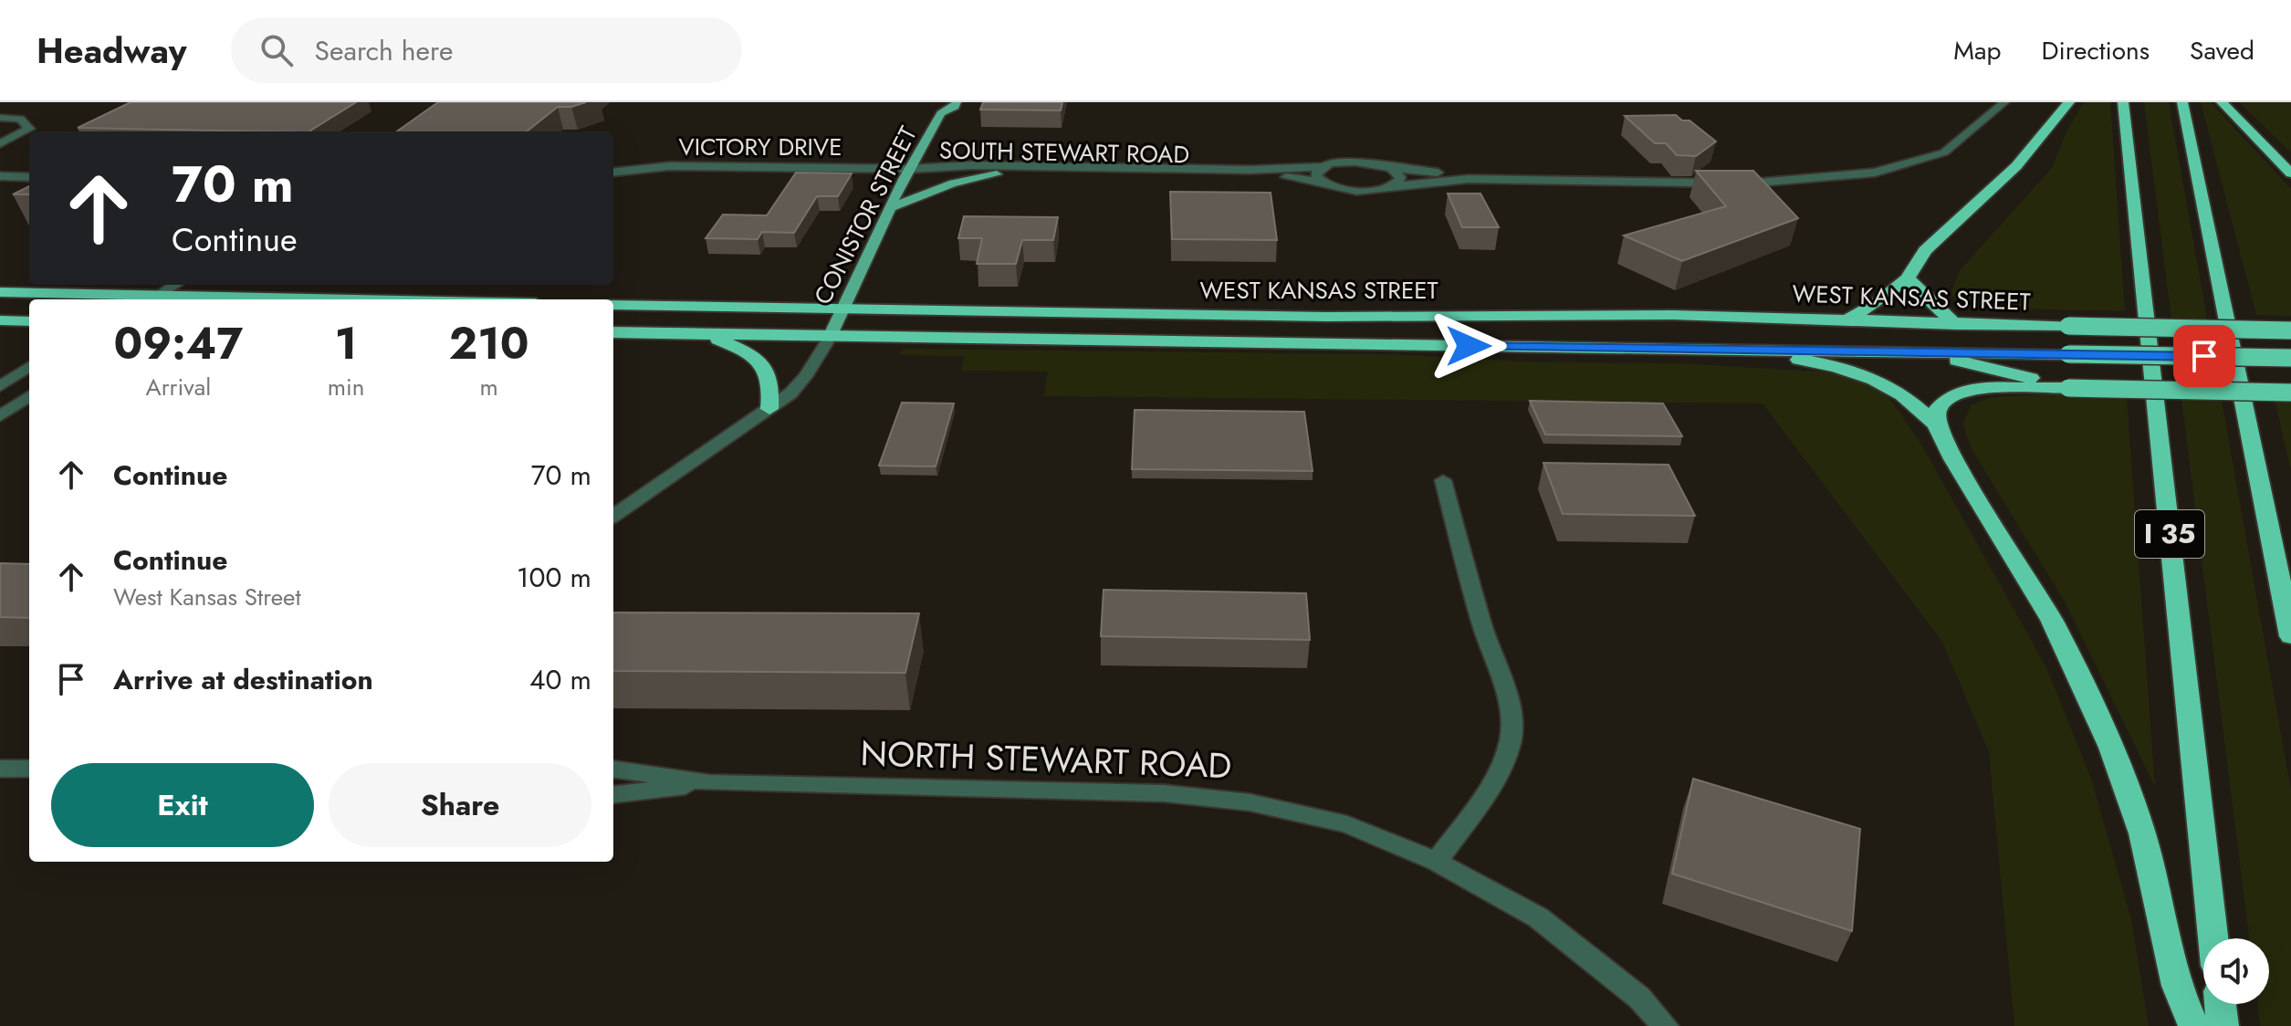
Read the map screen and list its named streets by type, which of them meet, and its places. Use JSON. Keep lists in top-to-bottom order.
{
  "streets": {
    "highway": ["WEST KANSAS STREET", "I 35"],
    "main road": ["CONISTOR STREET"],
    "street": ["VICTORY DRIVE", "SOUTH STEWART ROAD", "NORTH STEWART ROAD"]
  },
  "crossings": [
    ["VICTORY DRIVE", "SOUTH STEWART ROAD"],
    ["VICTORY DRIVE", "CONISTOR STREET"],
    ["SOUTH STEWART ROAD", "CONISTOR STREET"],
    ["CONISTOR STREET", "WEST KANSAS STREET"]
  ],
  "page": {
    "header": "Headway",
    "search": "Search here",
    "nav": ["Map", "Directions", "Saved"],
    "turn": ["70 m", "Continue"],
    "eta": [
      "09:47",
      "Arrival",
      "1",
      "min",
      "210",
      "m"
    ],
    "list": [
      {
        "name": "Continue",
        "value": "70 m"
      },
      {
        "name": "Continue",
        "note": "West Kansas Street",
        "value": "100 m"
      },
      {
        "name": "Arrive at destination",
        "value": "40 m"
      }
    ],
    "buttons": ["Exit", "Share"]
  }
}
